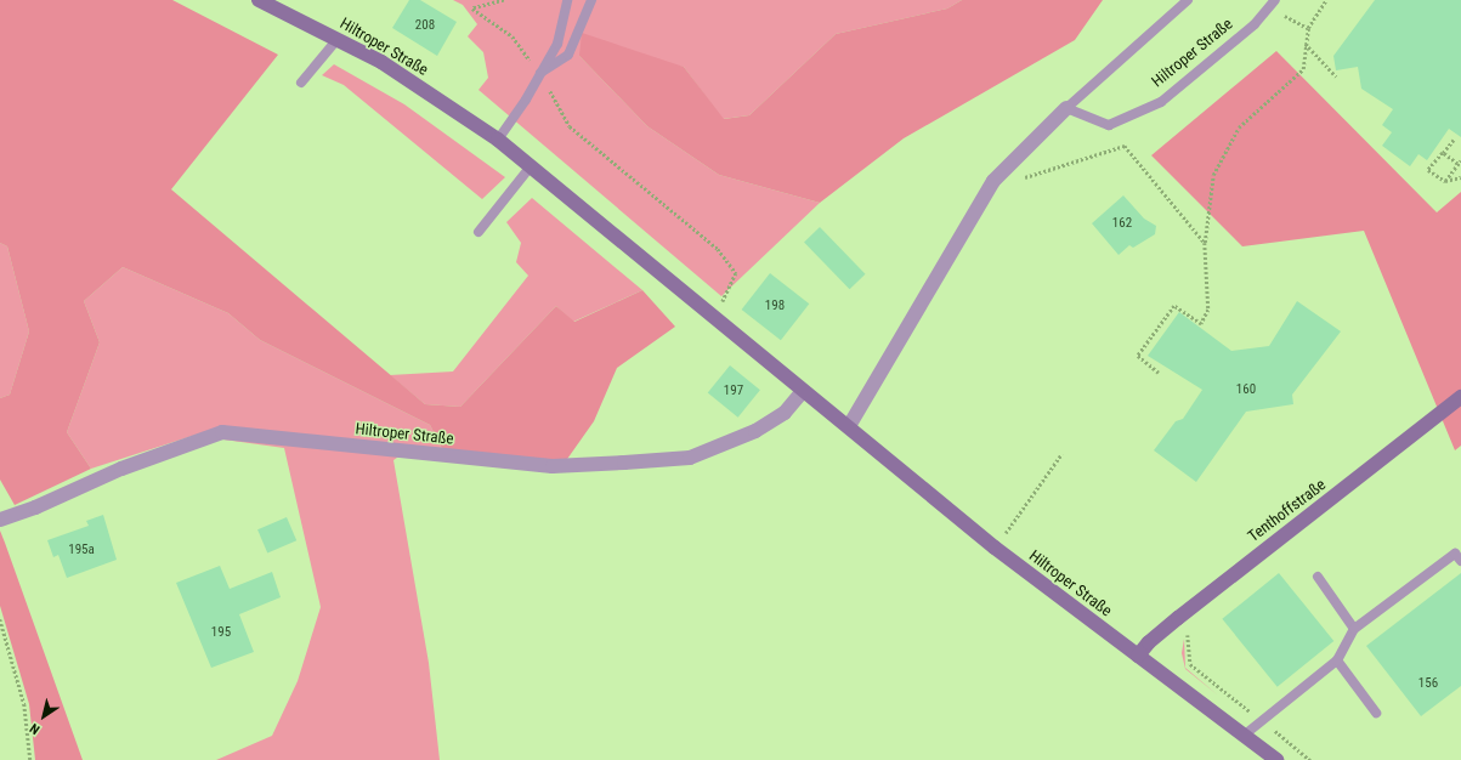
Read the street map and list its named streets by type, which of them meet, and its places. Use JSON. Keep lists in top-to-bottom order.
{
  "streets": {
    "street": ["Hiltroper Straße", "Tenthoffstraße"]
  },
  "crossings": [
    ["Hiltroper Straße", "Tenthoffstraße"]
  ],
  "house_numbers": [
    "208",
    "162",
    "198",
    "160",
    "197",
    "195a",
    "195",
    "156"
  ],
  "north": "bottom left"
}
